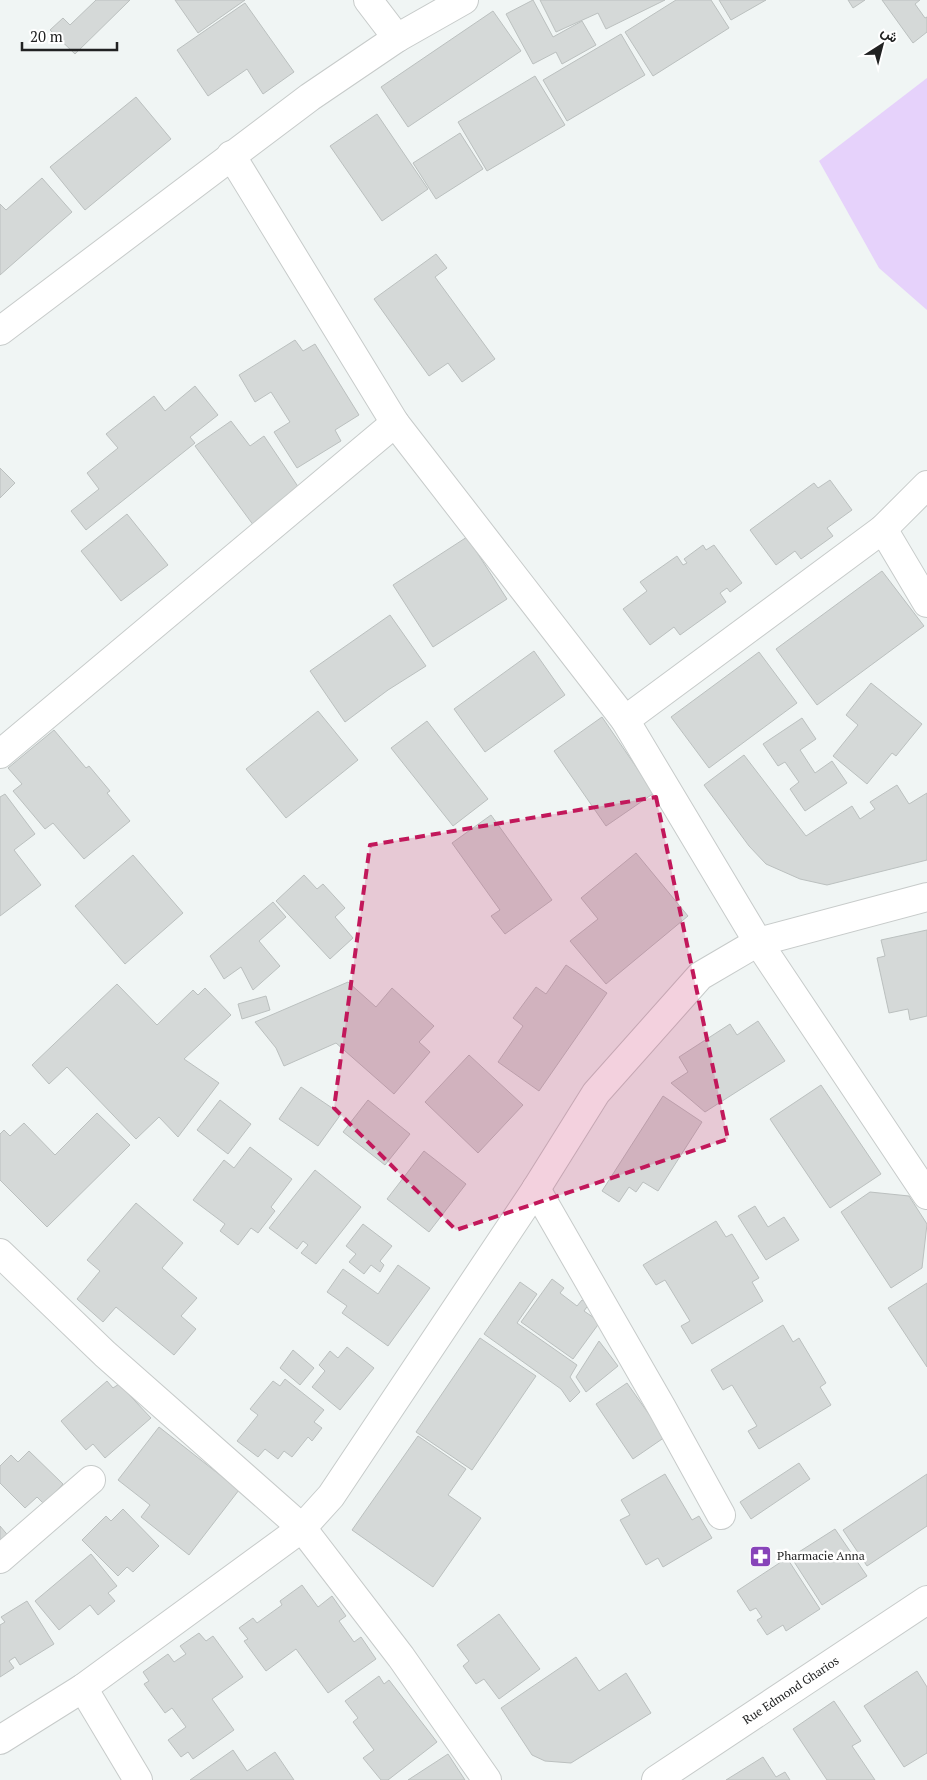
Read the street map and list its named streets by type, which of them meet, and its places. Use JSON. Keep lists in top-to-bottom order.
{
  "streets": {
    "street": ["Rue Edmond Gharios"]
  },
  "places": {
    "pharmacy": ["Pharmacie Anna"]
  },
  "scale_bar": "20 m",
  "north": "top right"
}
